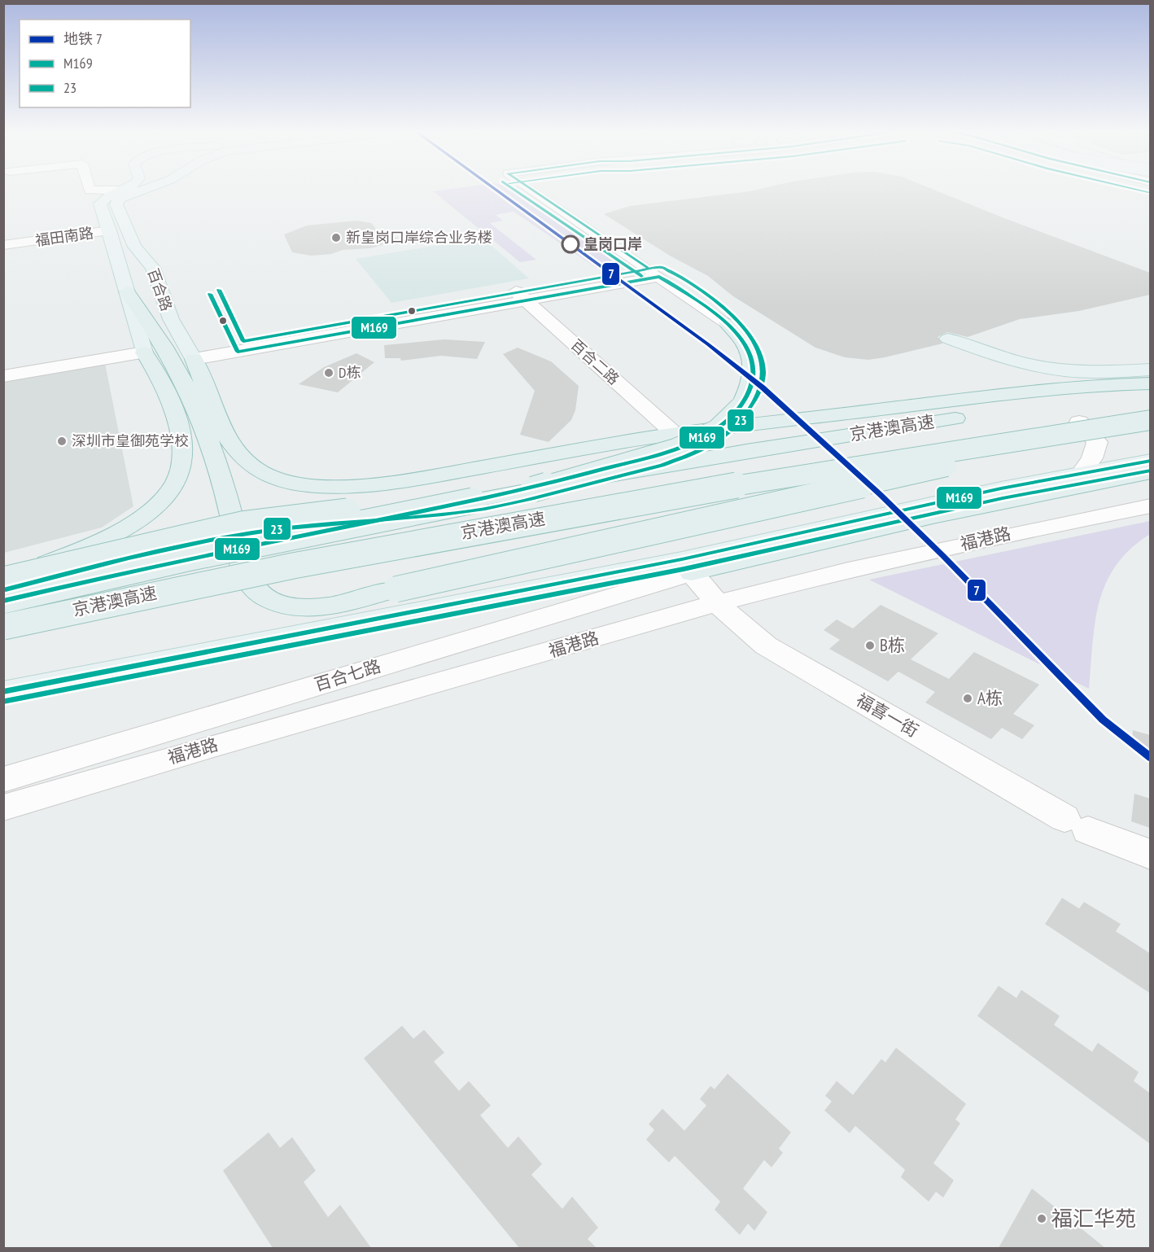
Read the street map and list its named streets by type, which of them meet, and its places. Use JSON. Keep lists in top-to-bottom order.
{
  "streets": {
    "highway": ["京港澳高速"],
    "main road": ["百合路"],
    "street": [
      "福田南路",
      "百合二路",
      "福港路",
      "百合七路",
      "福喜一街"
    ]
  },
  "crossings": [
    ["福田南路", "百合路"],
    ["福港路", "福喜一街"],
    ["百合七路", "福喜一街"]
  ],
  "places": [
    "新皇岗口岸综合业务楼",
    "皇岗口岸",
    "D栋",
    "深圳市皇御苑学校",
    "B栋",
    "A栋",
    "福汇华苑"
  ],
  "lines": ["metro line 7", "transit line M169", "transit line 23"],
  "legend": ["地铁 7", "M169", "23"]
}
